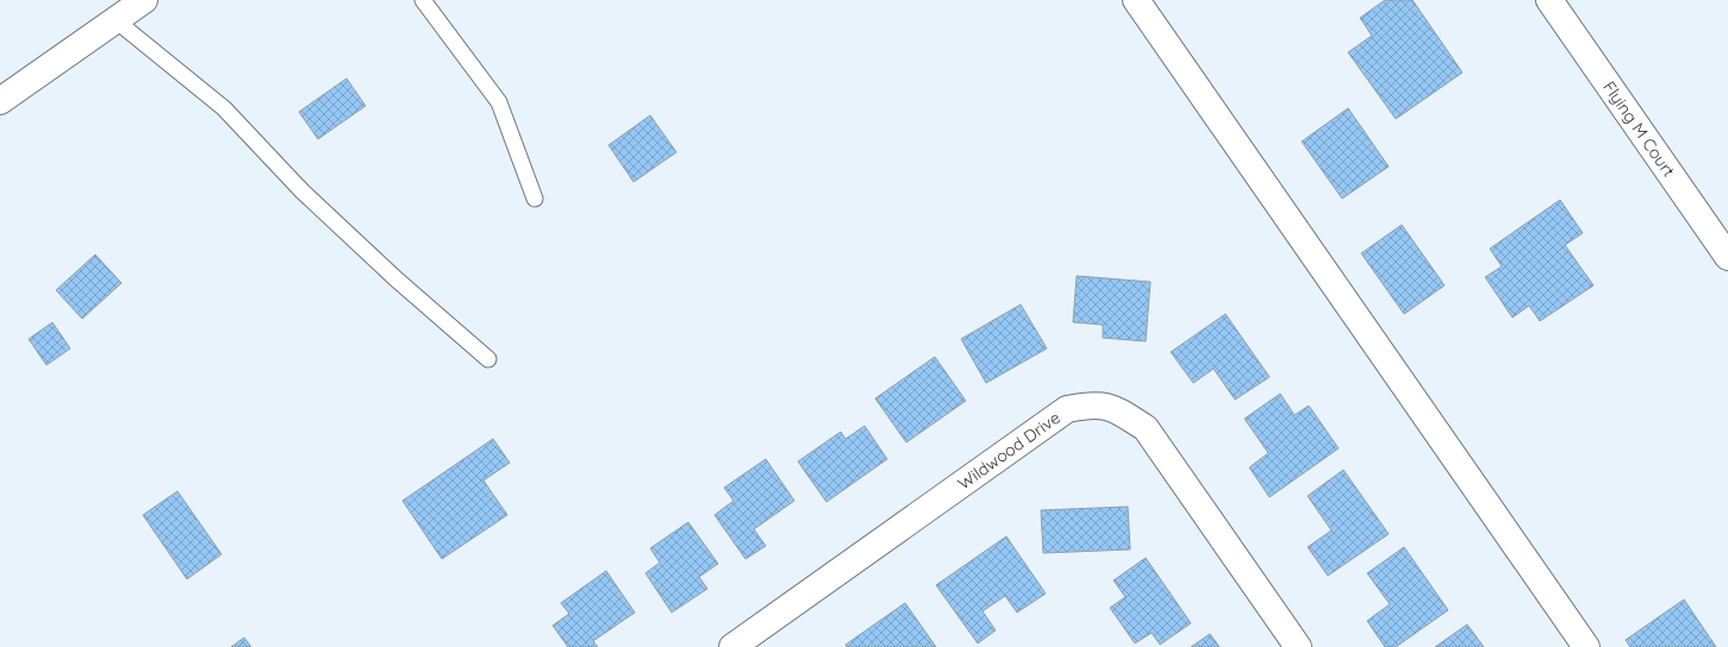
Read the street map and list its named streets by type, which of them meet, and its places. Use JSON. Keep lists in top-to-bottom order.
{
  "streets": {
    "street": ["Flying M Court", "Wildwood Drive"]
  }
}
